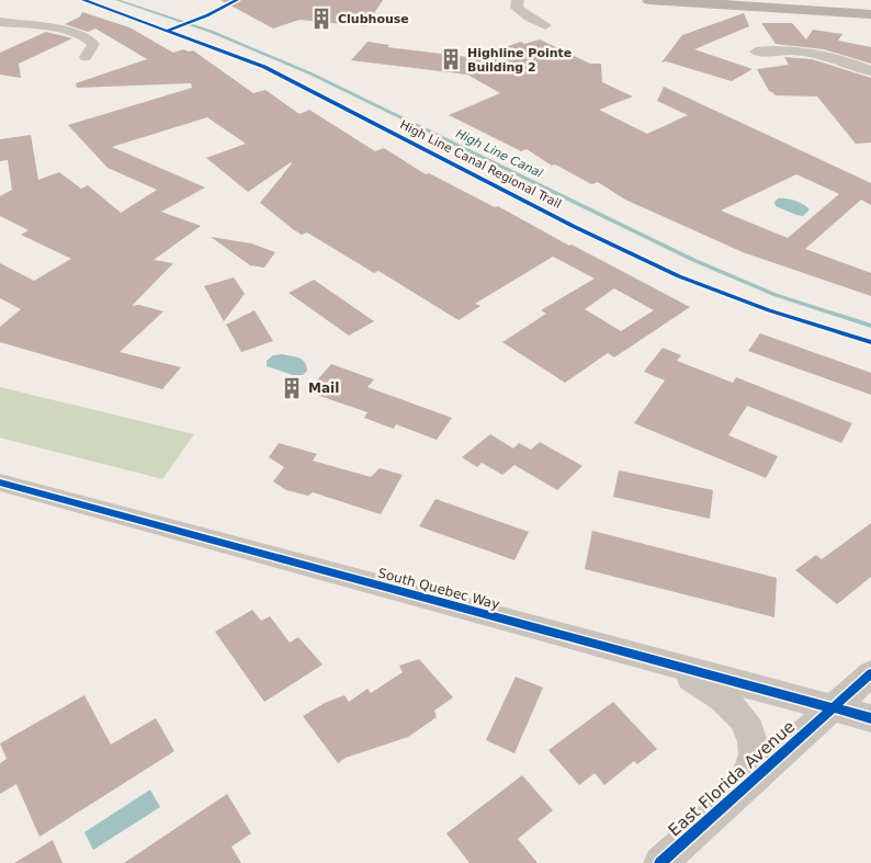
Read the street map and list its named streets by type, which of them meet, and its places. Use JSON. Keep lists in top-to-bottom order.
{
  "streets": {
    "street": ["South Quebec Way", "East Florida Avenue"],
    "cycle path": ["High Line Canal Regional Trail"]
  },
  "crossings": [
    ["South Quebec Way", "East Florida Avenue"]
  ],
  "water": ["High Line Canal"],
  "places": {
    "building": ["Clubhouse", "Highline Pointe Building 2", "Mail"]
  }
}
